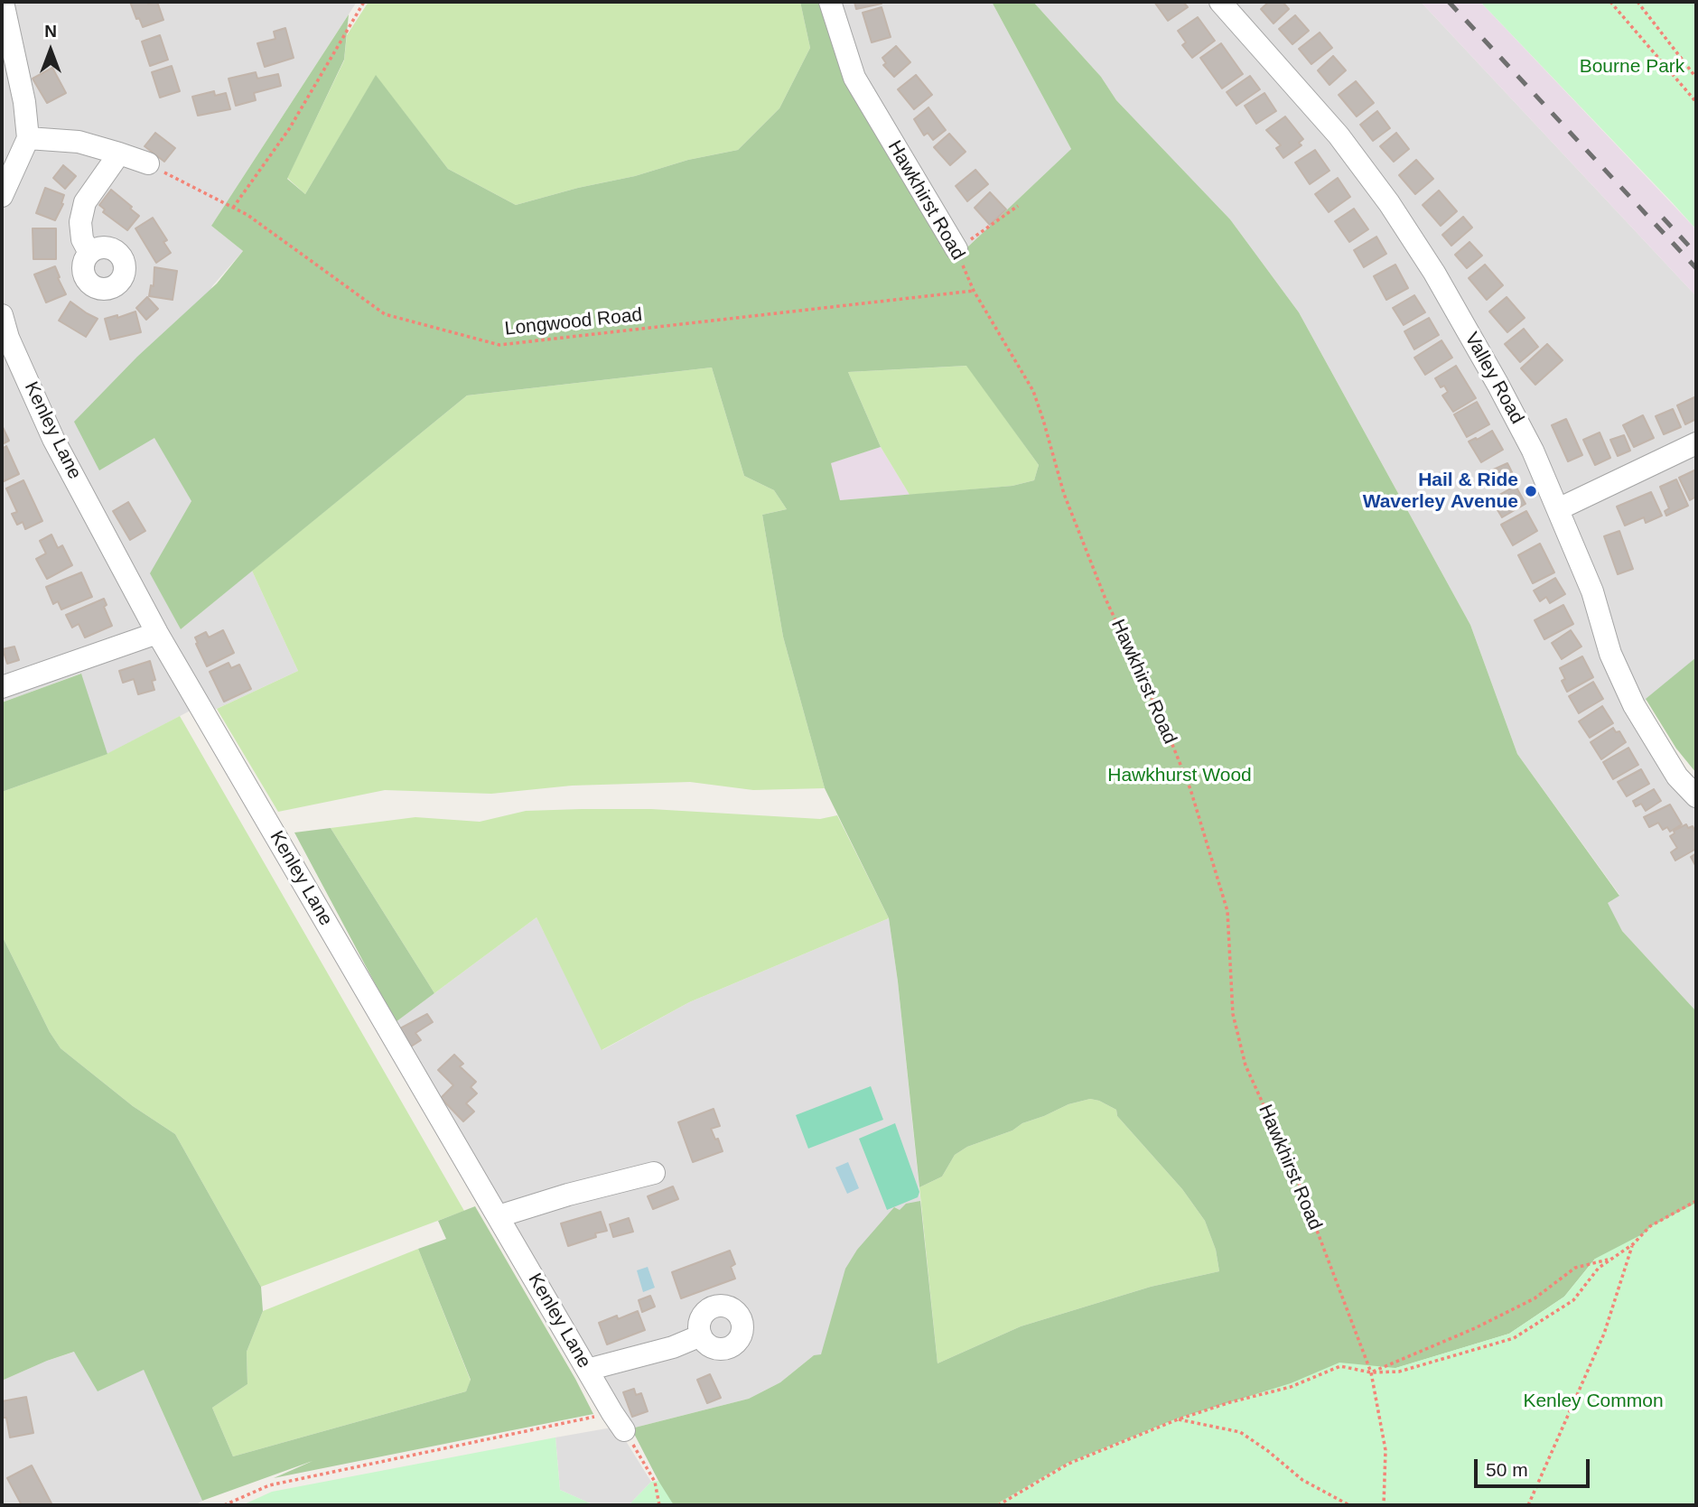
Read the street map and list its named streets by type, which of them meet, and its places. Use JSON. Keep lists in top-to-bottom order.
{
  "streets": {
    "street": ["Hawkhirst Road", "Valley Road", "Kenley Lane"],
    "path": ["Longwood Road"]
  },
  "crossings": [
    ["Hawkhirst Road", "Longwood Road"]
  ],
  "parks": ["Bourne Park", "Hawkhurst Wood", "Kenley Common"],
  "places": ["Hail & Ride Waverley Avenue"],
  "scale_bar": "50 m",
  "north": "top"
}
